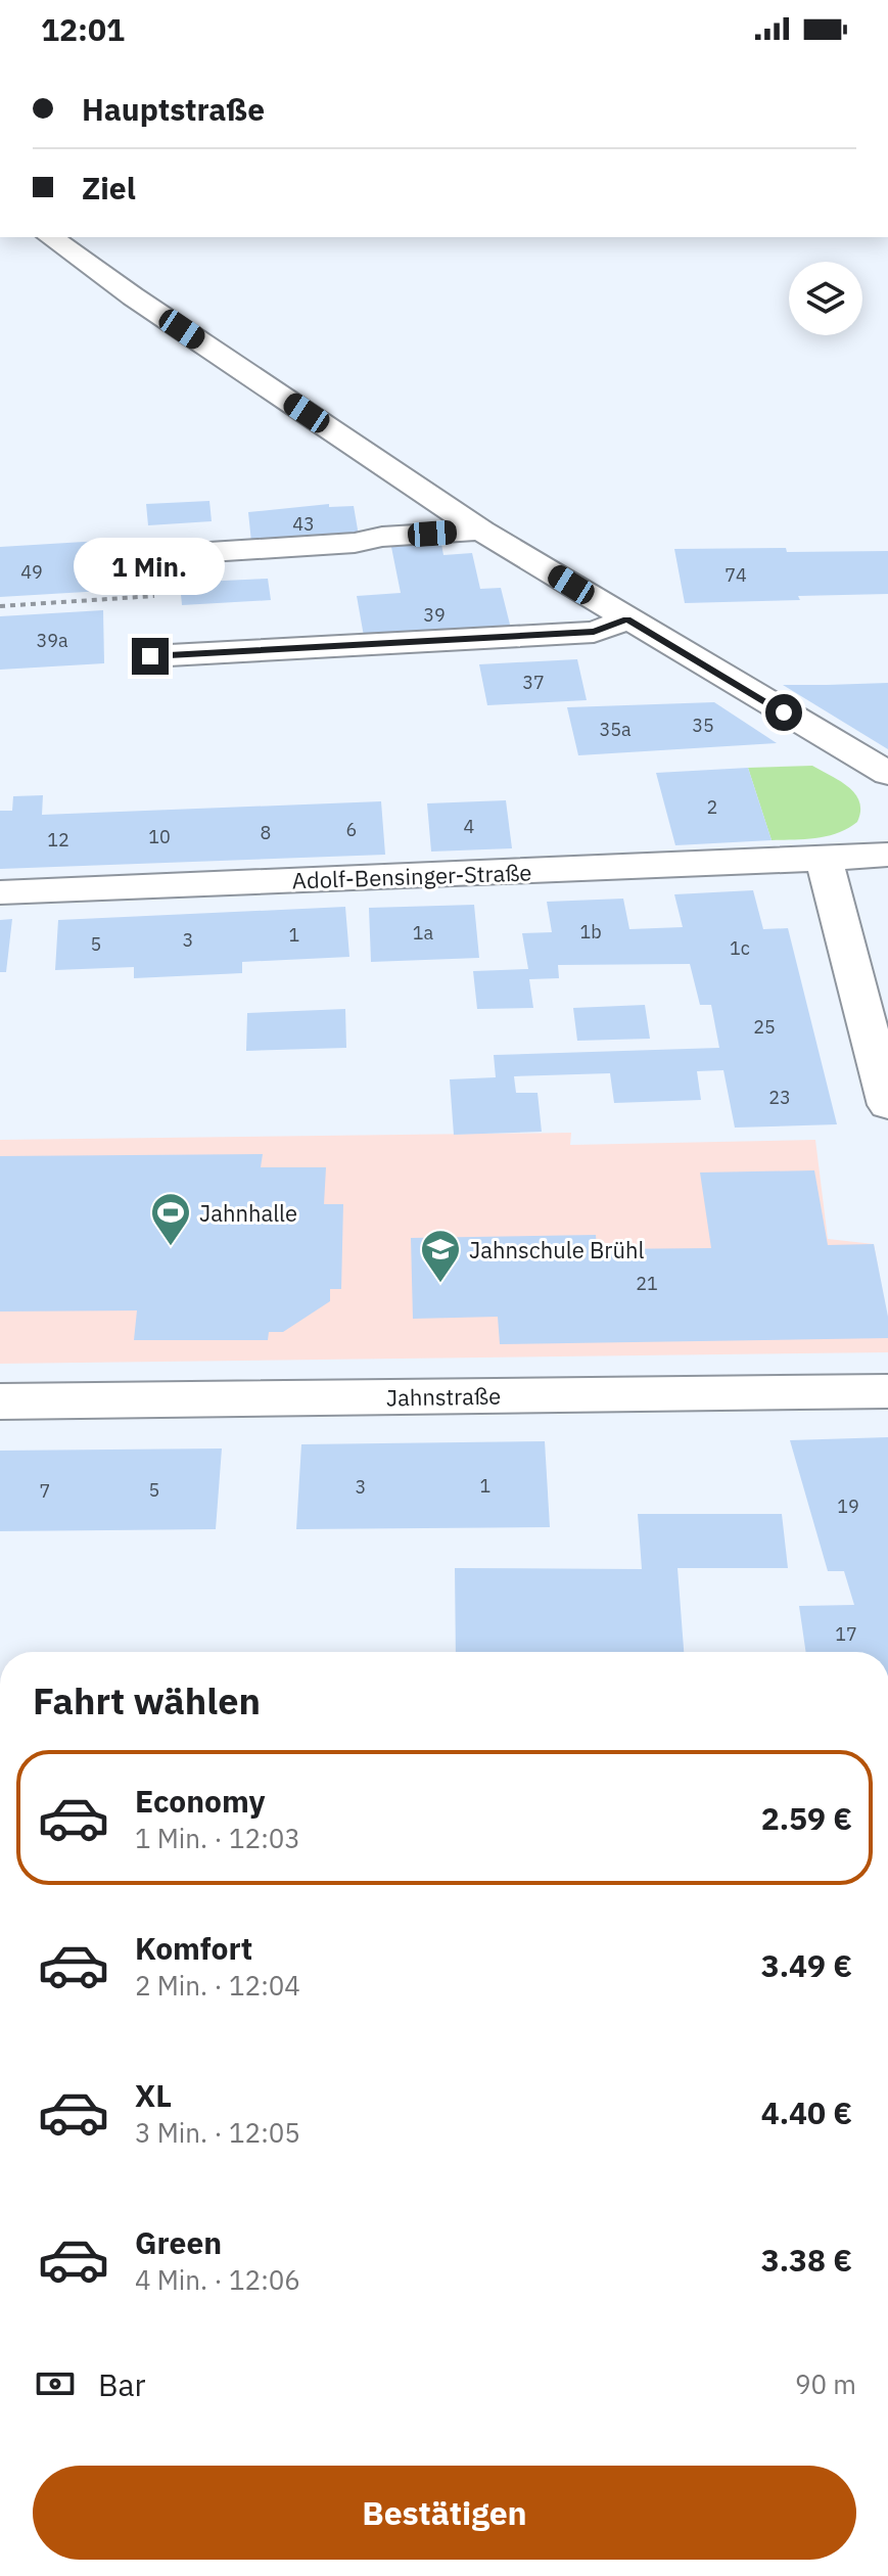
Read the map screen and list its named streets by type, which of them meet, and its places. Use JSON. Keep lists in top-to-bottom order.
{
  "streets": {
    "street": ["Adolf-Bensinger-Straße", "Jahnstraße"]
  },
  "places": {
    "sports": ["Jahnhalle"],
    "school or university": ["Jahnschule Brühl"]
  },
  "house_numbers": [
    "43",
    "49",
    "74",
    "39",
    "39a",
    "37",
    "35",
    "35a",
    "2",
    "4",
    "6",
    "8",
    "10",
    "12",
    "1b",
    "1a",
    "1",
    "3",
    "5",
    "1c",
    "25",
    "23",
    "21",
    "1",
    "3",
    "5",
    "7",
    "19",
    "17"
  ],
  "page": {
    "status": "12:01",
    "banner": ["Hauptstraße", "Ziel"],
    "bubble": "1 Min.",
    "heading": "Fahrt wählen",
    "list": [
      {
        "name": "Economy",
        "note": "1 Min. · 12:03",
        "value": "2.59 €"
      },
      {
        "name": "Komfort",
        "note": "2 Min. · 12:04",
        "value": "3.49 €"
      },
      {
        "name": "XL",
        "note": "3 Min. · 12:05",
        "value": "4.40 €"
      },
      {
        "name": "Green",
        "note": "4 Min. · 12:06",
        "value": "3.38 €"
      }
    ],
    "pay": ["Bar", "90 m"],
    "buttons": "Bestätigen"
  }
}
